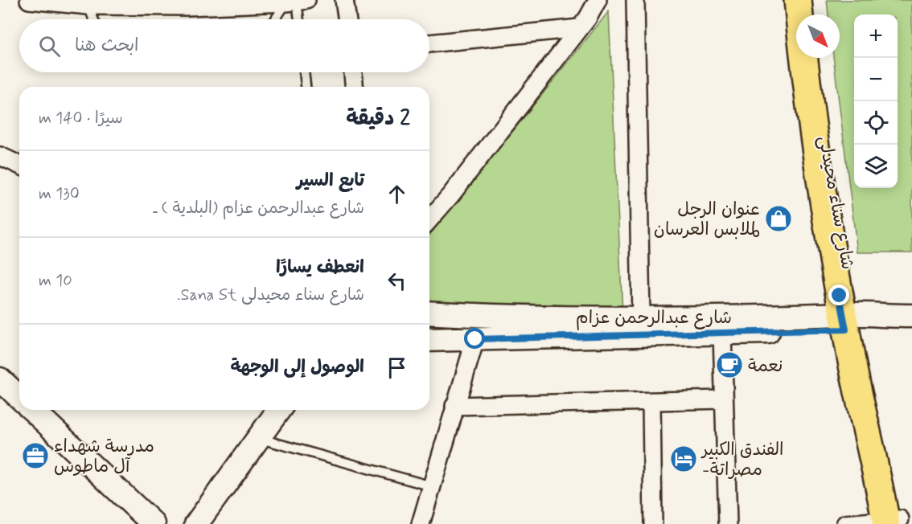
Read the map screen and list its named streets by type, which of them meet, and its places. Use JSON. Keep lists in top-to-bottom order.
{
  "streets": {
    "main road": ["شارع سناء محيدلى", "شارع عبدالرحمن عزام"]
  },
  "crossings": [
    ["شارع سناء محيدلى", "شارع عبدالرحمن عزام"]
  ],
  "places": {
    "shop": ["عنوان الرجل لملابس العرسان"],
    "cafe": ["نعمة"],
    "office": ["مدرسة شهداء آل ماطوس"],
    "hotel": ["الفندق الكبير -مصراتة"]
  },
  "north": "bottom right",
  "page": {
    "map_buttons": ["+", "−"],
    "search": "ابحث هنا",
    "heading": ["2 دقيقة", "سيرًا · 140 m"],
    "list": [
      ["تابع السير", "شارع عبدالرحمن عزام (البلدية ) ـ", "130 m"],
      ["انعطف يسارًا", "شارع سناء محيدلى Sana St.", "10 m"],
      "الوصول إلى الوجهة"
    ]
  }
}
